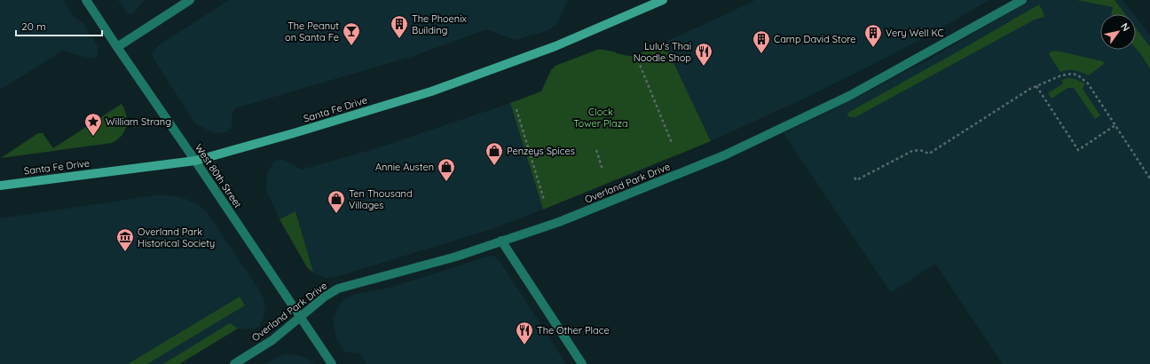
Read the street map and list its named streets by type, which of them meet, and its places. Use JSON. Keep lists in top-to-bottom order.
{
  "streets": {
    "main road": ["Santa Fe Drive"],
    "street": ["West 80th Street", "Overland Park Drive"]
  },
  "crossings": [
    ["Santa Fe Drive", "West 80th Street"],
    ["West 80th Street", "Overland Park Drive"]
  ],
  "parks": ["Clock Tower Plaza"],
  "places": {
    "building": ["The Phoenix Building", "Very Well KC", "Camp David Store"],
    "bar": ["The Peanut on Santa Fe"],
    "restaurant": ["Lulu's Thai Noodle Shop", "The Other Place"],
    "place": ["William Strang"],
    "shop": ["Penzeys Spices", "Annie Austen", "Ten Thousand Villages"],
    "museum": ["Overland Park Historical Society"]
  },
  "scale_bar": "20 m",
  "north": "top right"
}
